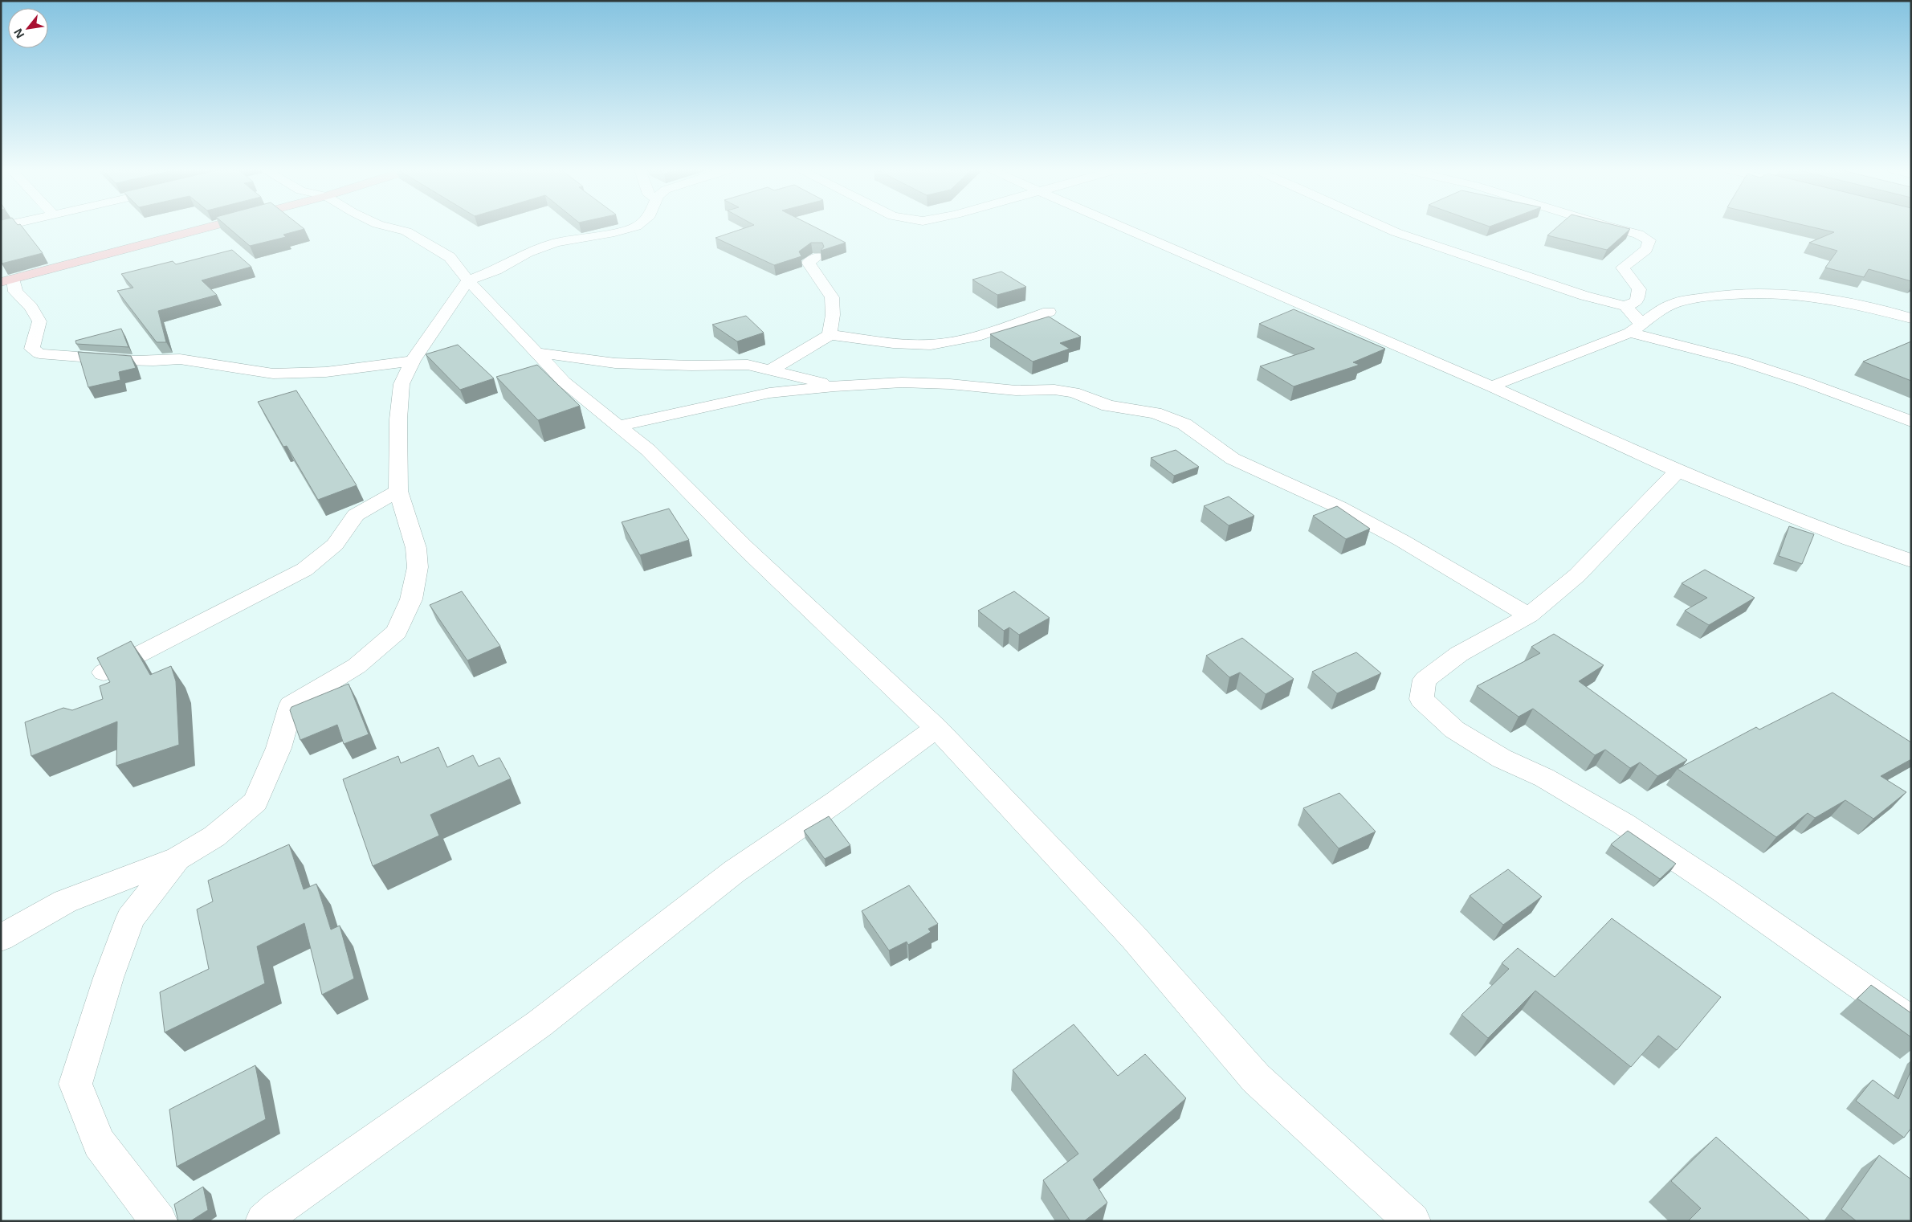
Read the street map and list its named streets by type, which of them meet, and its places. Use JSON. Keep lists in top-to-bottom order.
{
  "north": "bottom left"
}
